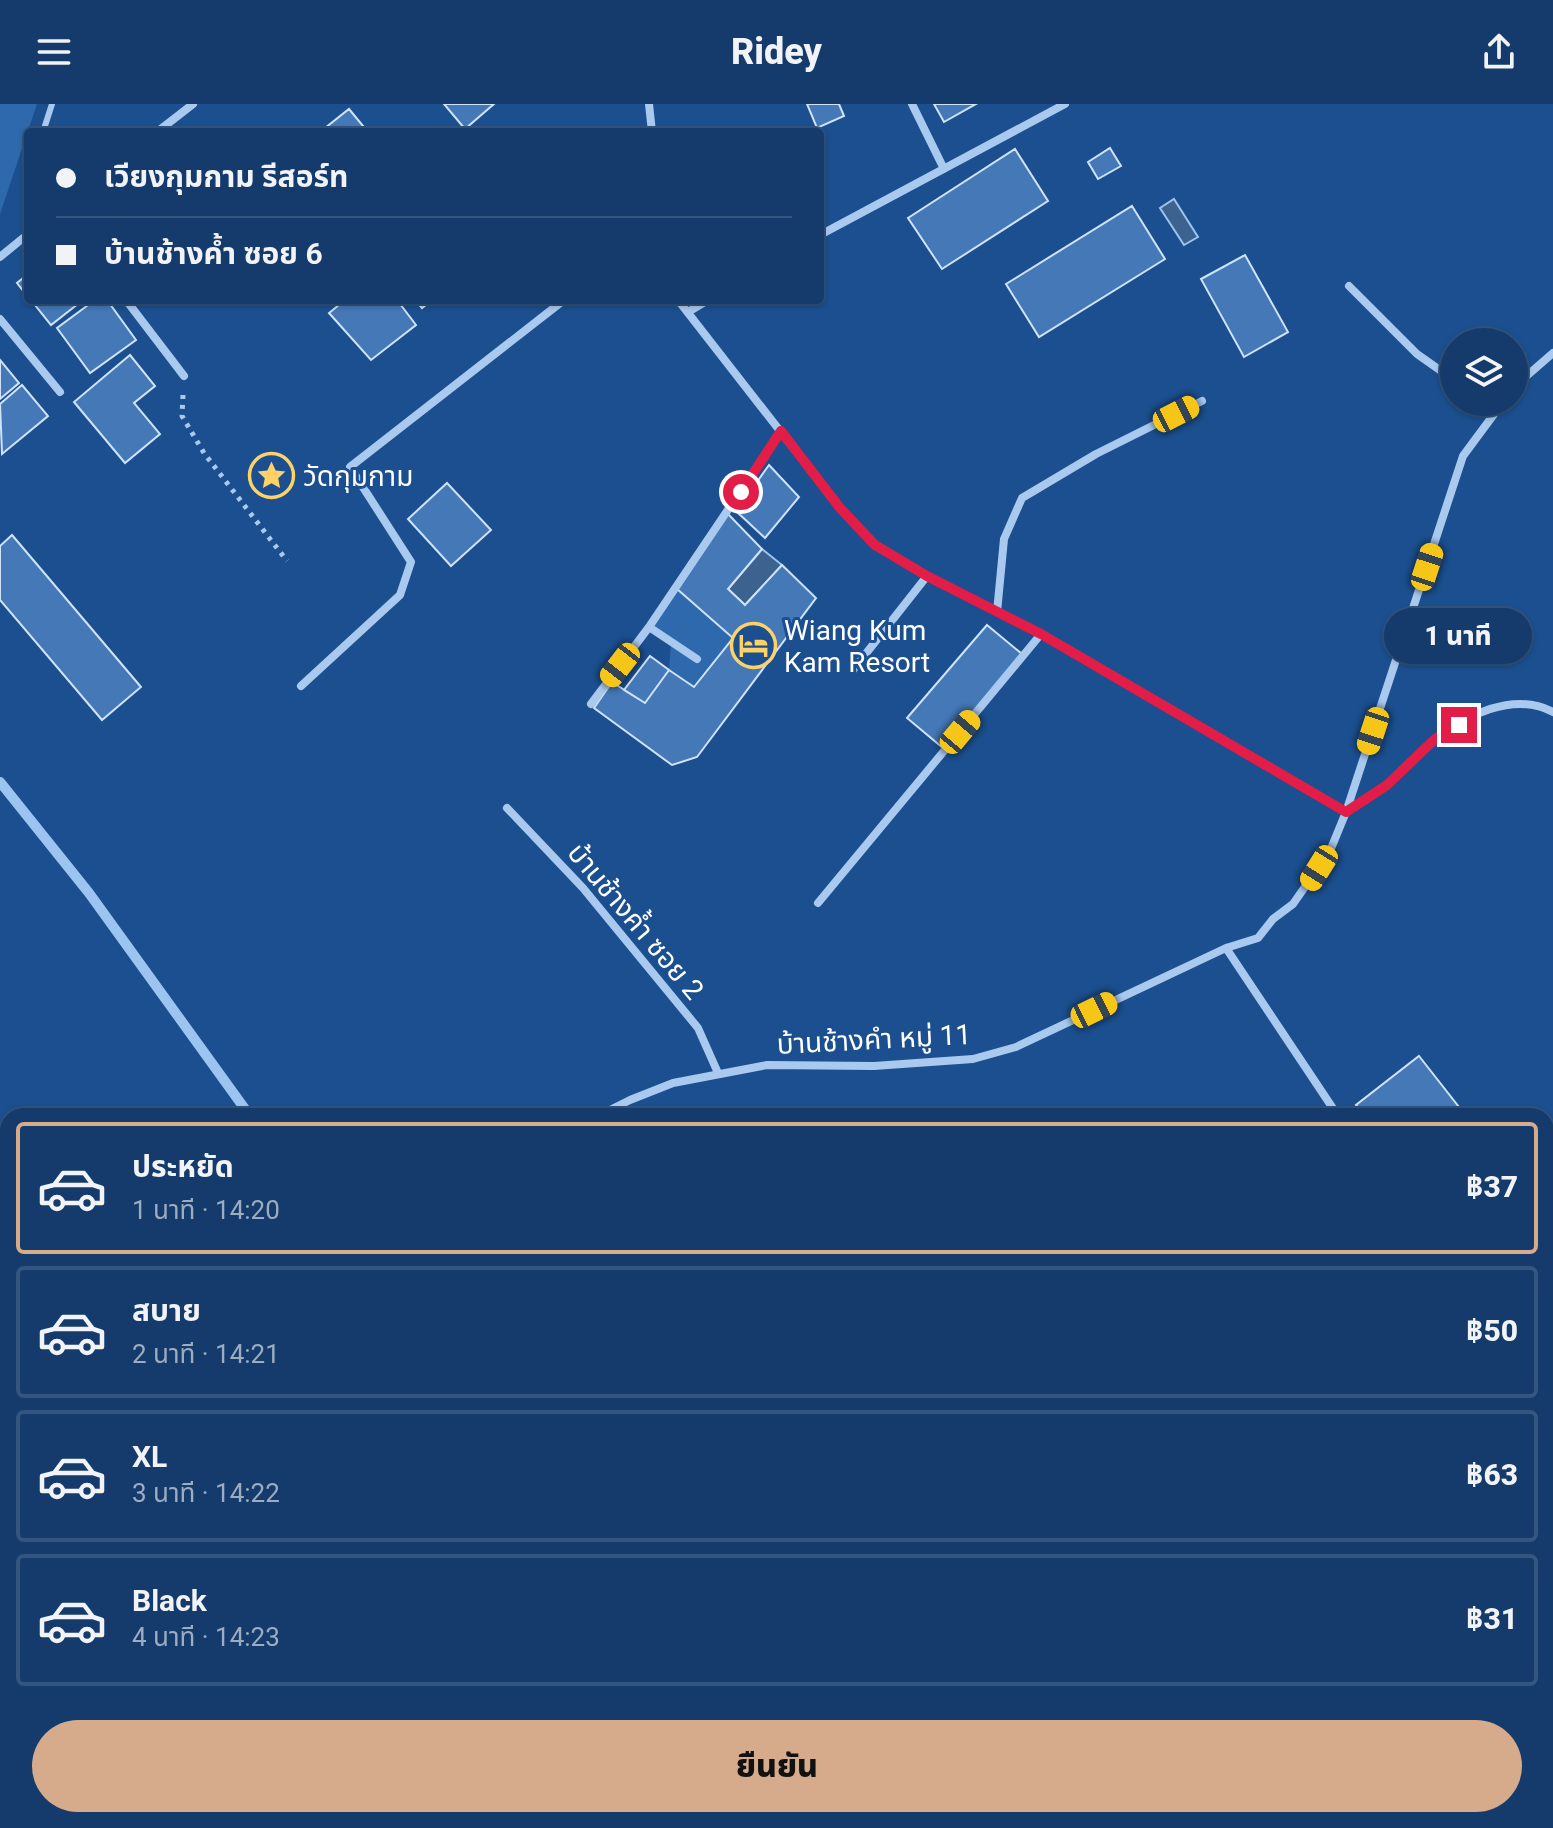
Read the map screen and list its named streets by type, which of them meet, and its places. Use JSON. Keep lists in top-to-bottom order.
{
  "streets": {
    "street": ["บ้านช้างค้ำ ซอย 2", "บ้านช้างคำ หมู่ 11"]
  },
  "crossings": [
    ["บ้านช้างค้ำ ซอย 2", "บ้านช้างคำ หมู่ 11"]
  ],
  "places": {
    "place": ["วัดกุมกาม"],
    "hotel": ["Wiang Kum Kam Resort"]
  },
  "page": {
    "header": "Ridey",
    "banner": ["เวียงกุมกาม รีสอร์ท", "บ้านช้างค้ำ ซอย 6"],
    "bubble": "1 นาที",
    "list": [
      {
        "name": "ประหยัด",
        "note": "1 นาที · 14:20",
        "value": "฿37"
      },
      {
        "name": "สบาย",
        "note": "2 นาที · 14:21",
        "value": "฿50"
      },
      {
        "name": "XL",
        "note": "3 นาที · 14:22",
        "value": "฿63"
      },
      {
        "name": "Black",
        "note": "4 นาที · 14:23",
        "value": "฿31"
      }
    ],
    "buttons": "ยืนยัน"
  }
}
